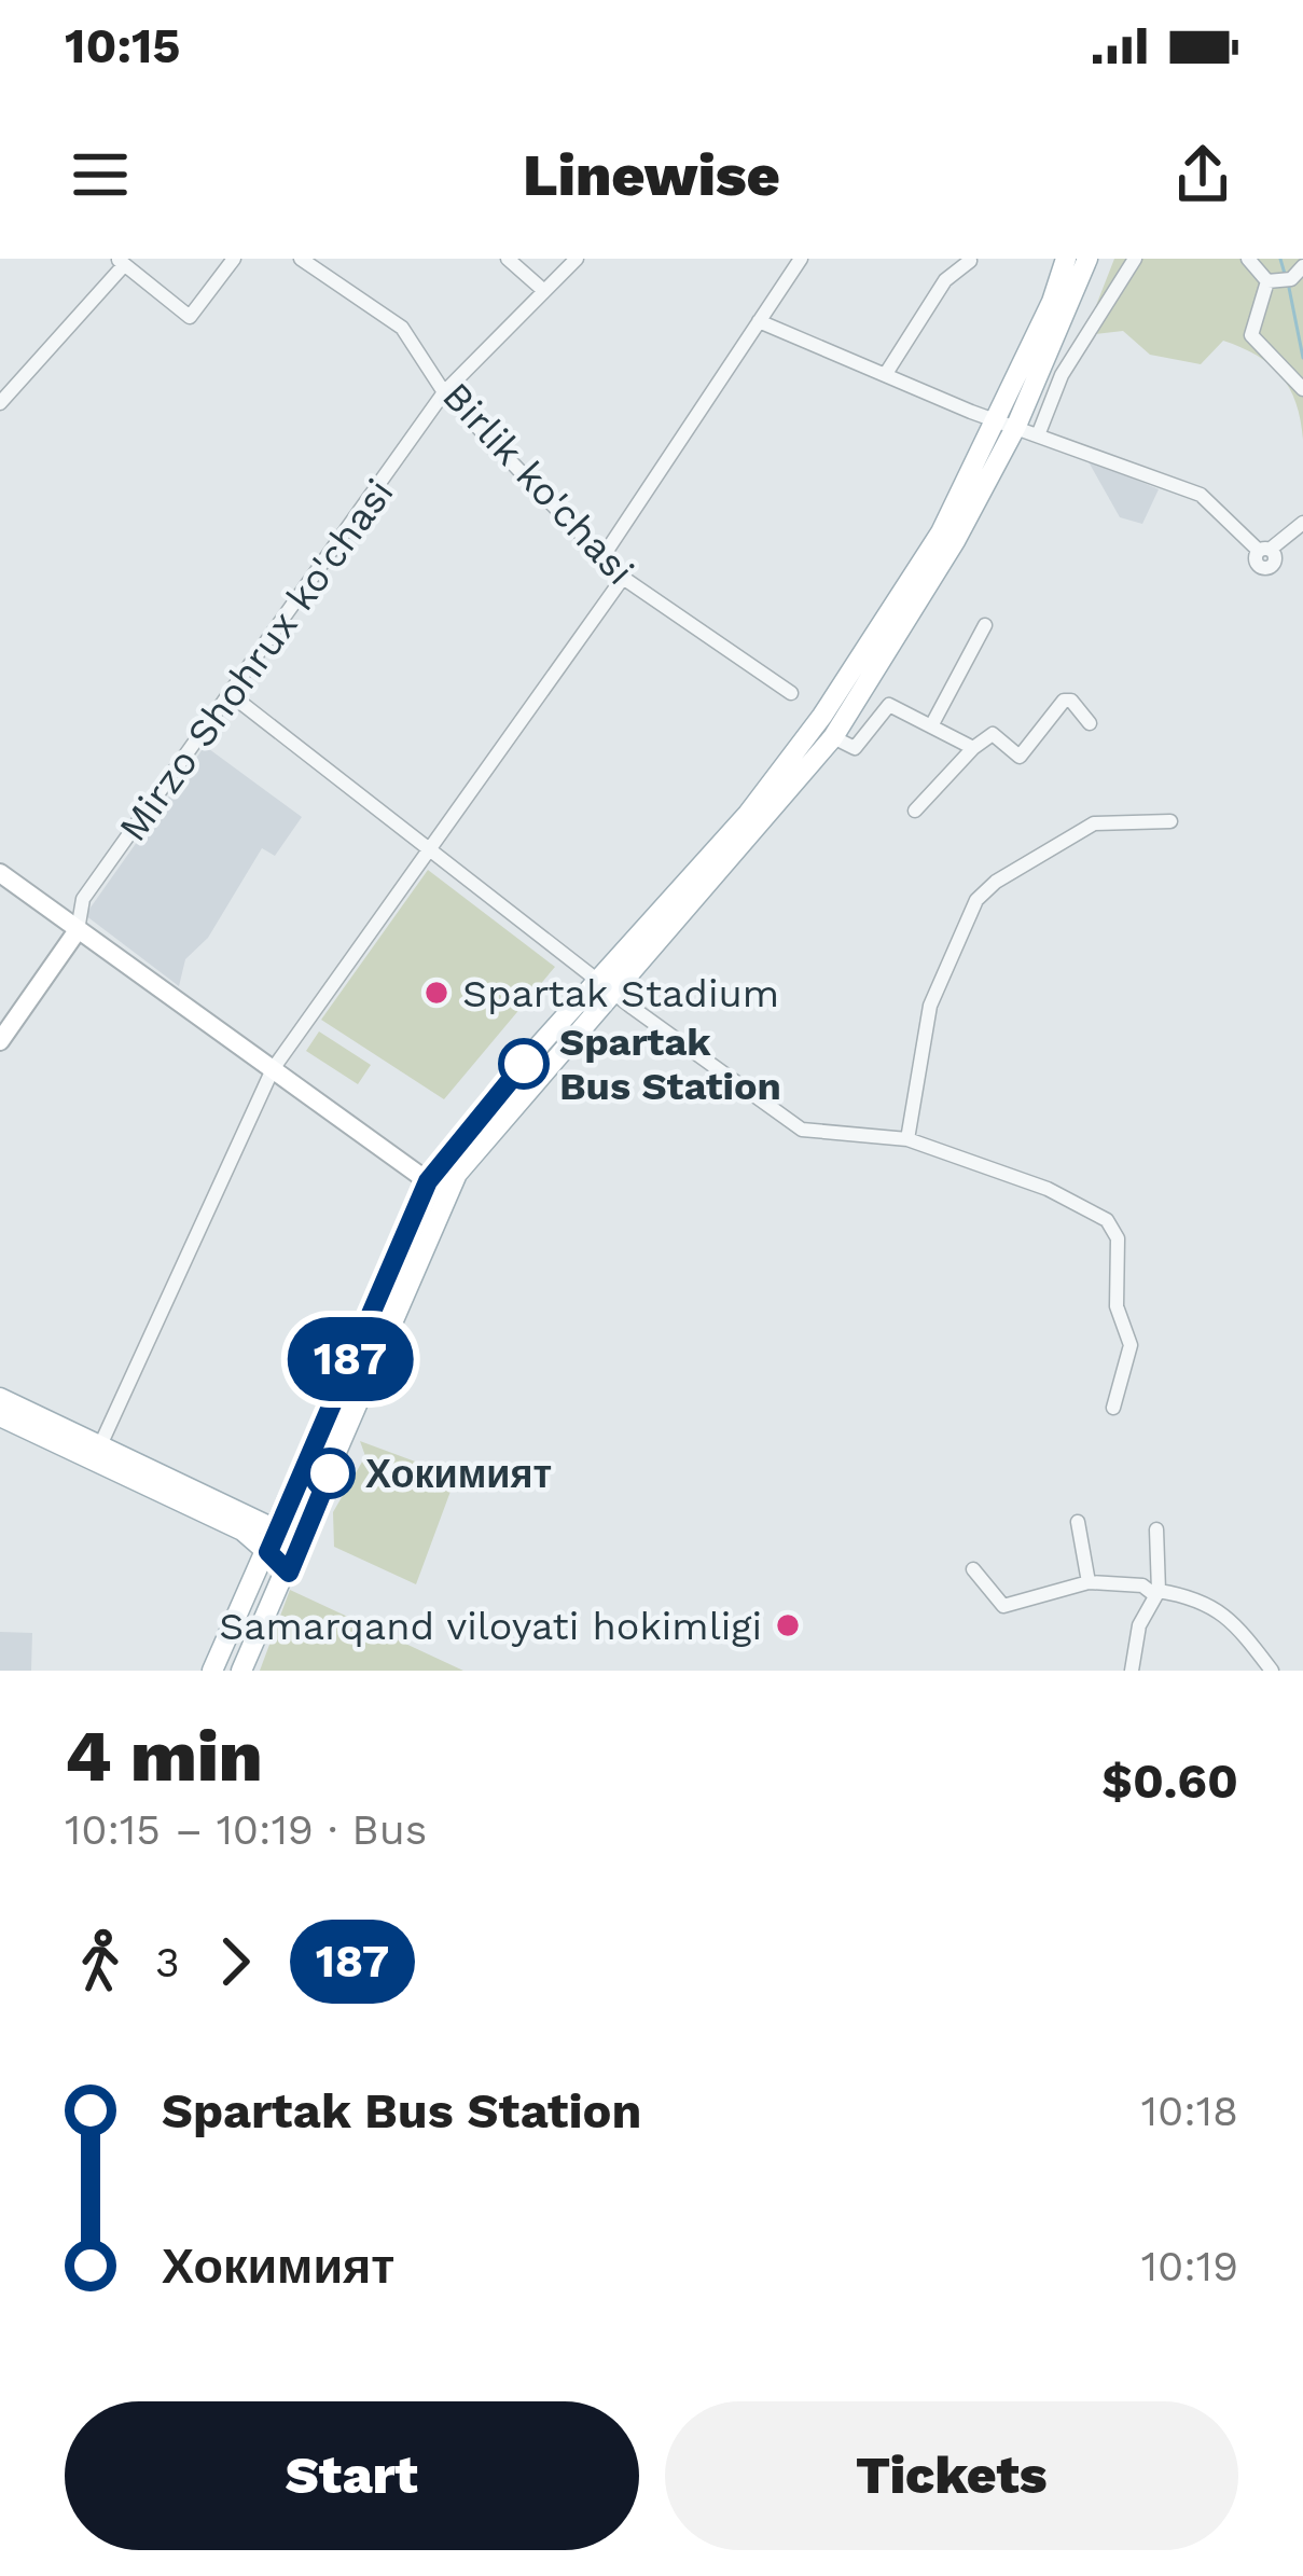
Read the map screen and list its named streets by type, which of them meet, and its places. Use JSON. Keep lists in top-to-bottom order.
{
  "streets": {
    "street": ["Birlik ko'chasi", "Mirzo Shohrux ko'chasi"]
  },
  "crossings": [
    ["Birlik ko'chasi", "Mirzo Shohrux ko'chasi"]
  ],
  "places": [
    "Spartak Stadium",
    "Spartak Bus Station",
    "Хокимият",
    "Samarqand viloyati hokimligi"
  ],
  "lines": ["bus line 187"],
  "page": {
    "status": "10:15",
    "header": "Linewise",
    "on_map": "187",
    "heading": ["4 min", "10:15 – 10:19 · Bus", "$0.60"],
    "legs": ["3", "187"],
    "list": [
      {
        "name": "Spartak Bus Station",
        "value": "10:18"
      },
      {
        "name": "Хокимият",
        "value": "10:19"
      }
    ],
    "buttons": ["Start", "Tickets"]
  }
}
